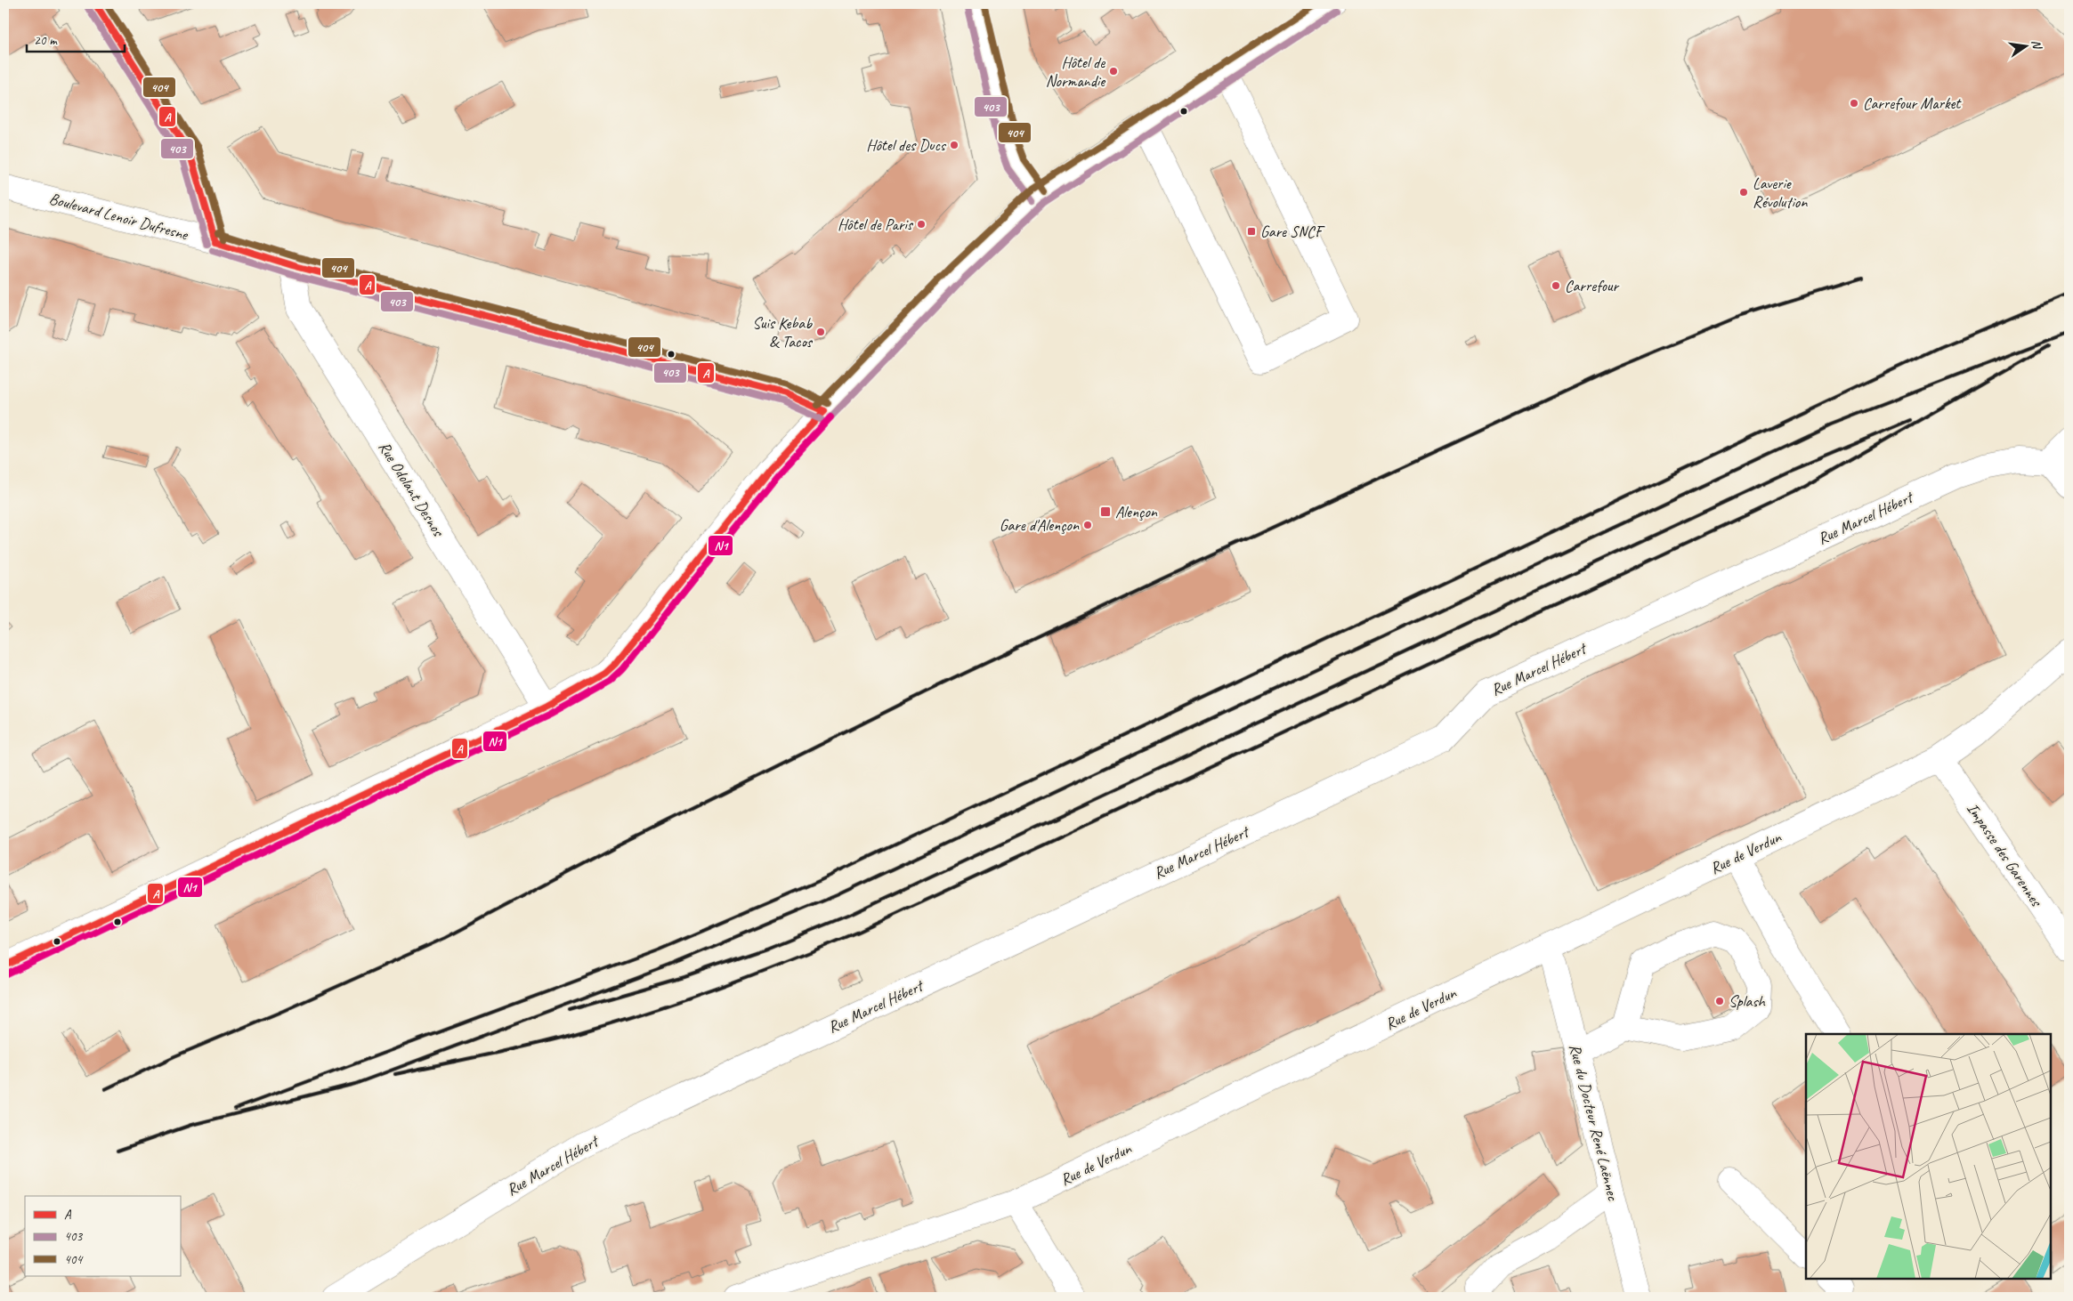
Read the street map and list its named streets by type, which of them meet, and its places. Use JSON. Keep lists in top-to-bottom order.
{
  "streets": {
    "street": [
      "Boulevard Lenoir Dufresne",
      "Rue Odolant Desnos",
      "Rue Marcel Hébert",
      "Rue de Verdun",
      "Impasse des Garennes",
      "Rue du Docteur René Laënnec"
    ]
  },
  "crossings": [
    ["Boulevard Lenoir Dufresne", "Rue Odolant Desnos"],
    ["Rue de Verdun", "Impasse des Garennes"],
    ["Rue de Verdun", "Rue du Docteur René Laënnec"]
  ],
  "places": {
    "other": [
      "Hôtel de Normandie",
      "Carrefour Market",
      "Hôtel des Ducs",
      "Laverie Révolution",
      "Hôtel de Paris",
      "Carrefour",
      "Suis Kebab & Tacos",
      "Gare d'Alençon",
      "Splash"
    ],
    "transit": ["Gare SNCF", "Alençon"]
  },
  "lines": [
    "transit line A",
    "transit line 404",
    "transit line 403",
    "transit line N1"
  ],
  "legend": ["A", "403", "404"],
  "scale_bar": "20 m",
  "north": "right"
}
